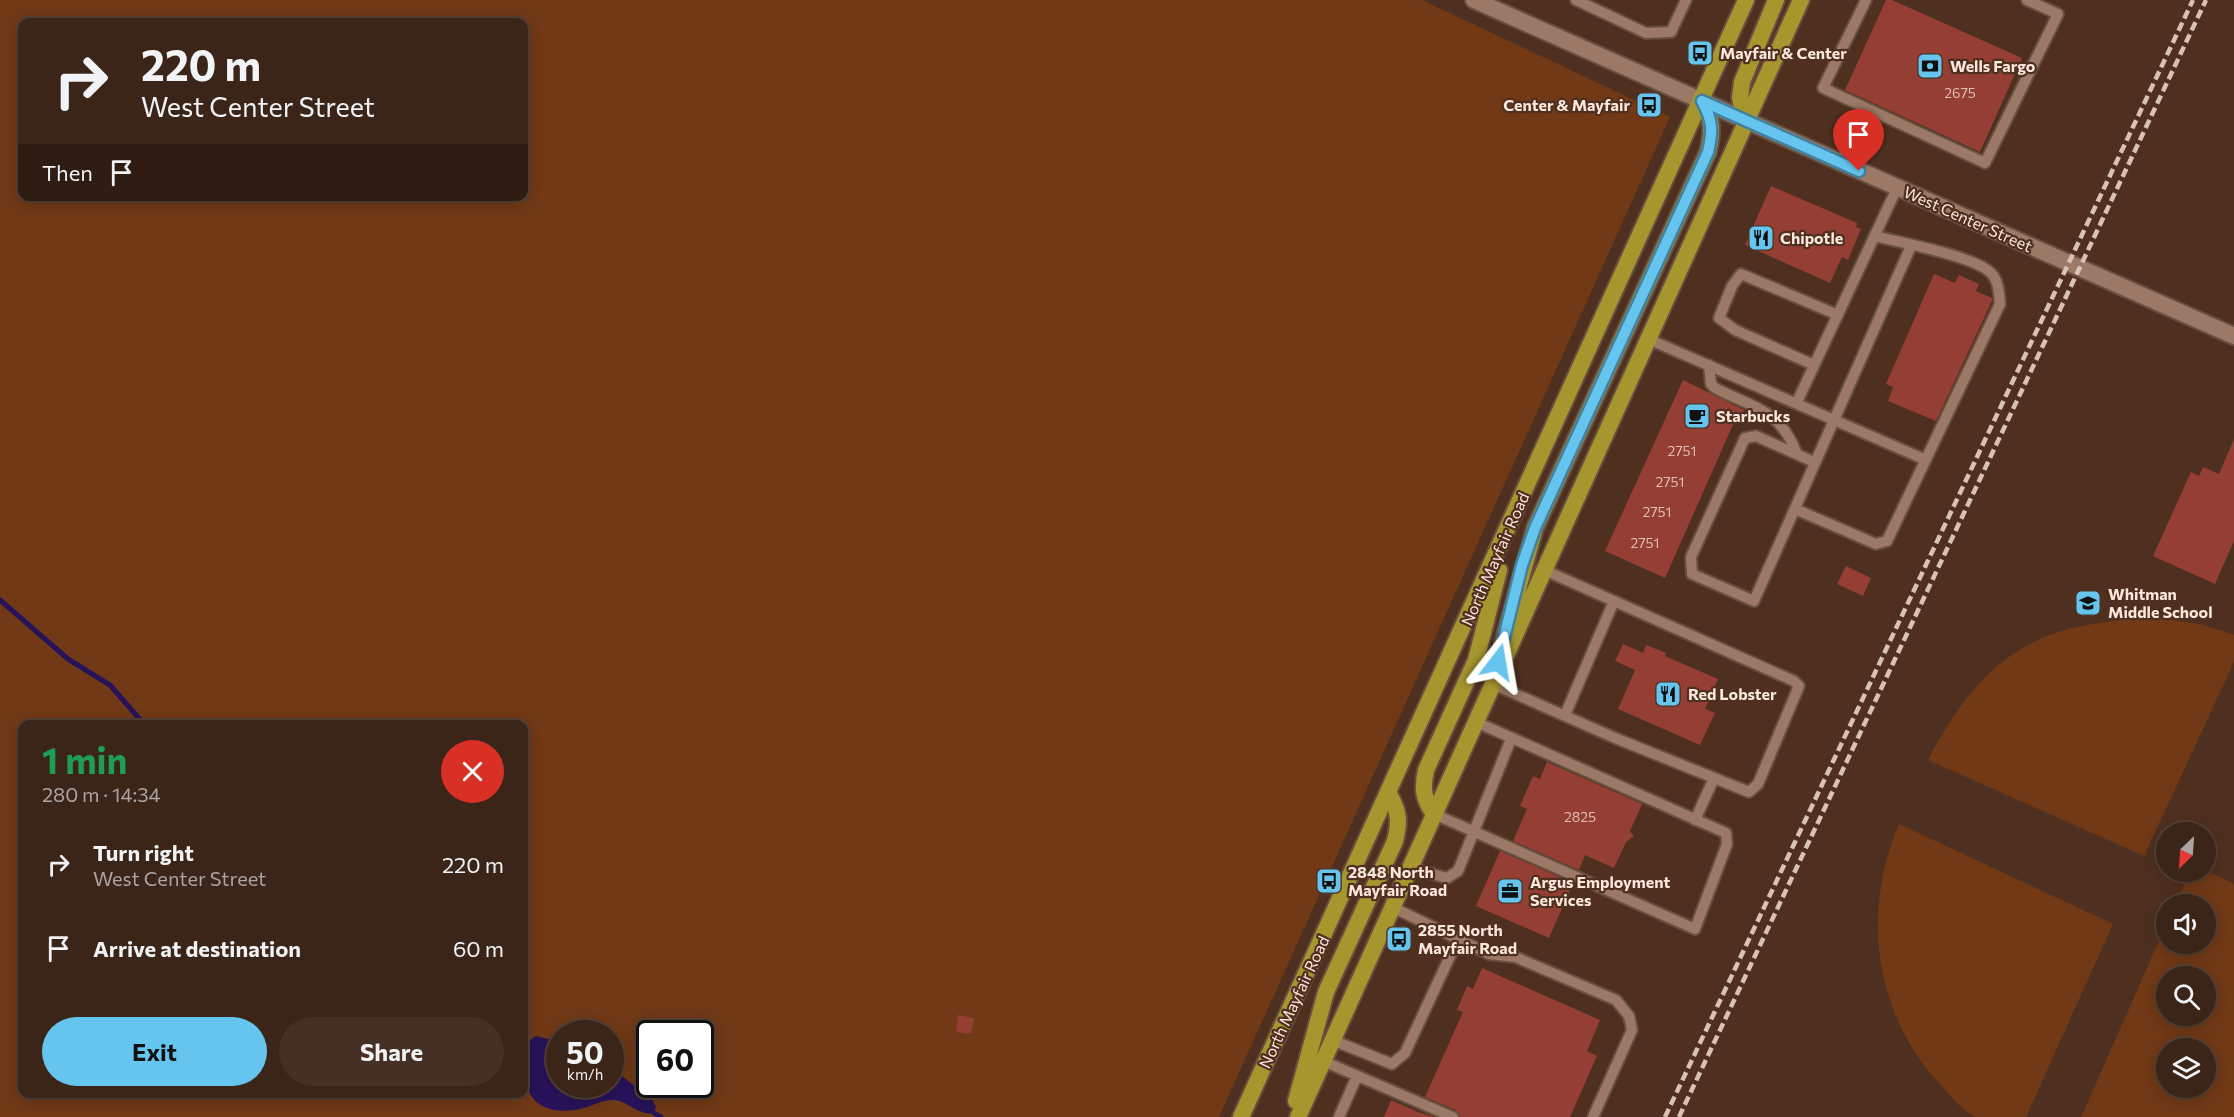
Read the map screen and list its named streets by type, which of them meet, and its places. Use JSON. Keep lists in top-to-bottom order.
{
  "streets": {
    "main road": ["North Mayfair Road"],
    "street": ["West Center Street"]
  },
  "crossings": [
    ["West Center Street", "North Mayfair Road"]
  ],
  "places": {
    "bus stop": [
      "Mayfair & Center",
      "Center & Mayfair",
      "2848 North Mayfair Road",
      "2855 North Mayfair Road"
    ],
    "bank": ["Wells Fargo"],
    "restaurant": ["Chipotle", "Red Lobster"],
    "cafe": ["Starbucks"],
    "school or university": ["Whitman Middle School"],
    "office": ["Argus Employment Services"]
  },
  "house_numbers": [
    "2675",
    "2751",
    "2751",
    "2751",
    "2751",
    "2825"
  ],
  "north": "bottom left",
  "page": {
    "turn": ["220 m", "West Center Street"],
    "then": "Then",
    "heading": ["1 min", "280 m · 14:34"],
    "list": [
      {
        "name": "Turn right",
        "note": "West Center Street",
        "value": "220 m"
      },
      {
        "name": "Arrive at destination",
        "value": "60 m"
      }
    ],
    "buttons": ["Exit", "Share"],
    "speed": "50 km/h",
    "limit": "60"
  }
}
